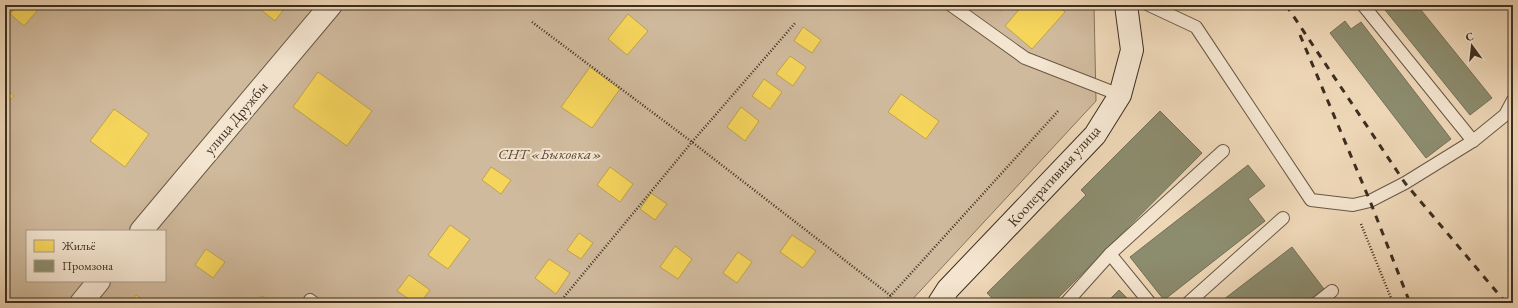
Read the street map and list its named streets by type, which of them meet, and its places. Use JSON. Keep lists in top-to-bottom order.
{
  "streets": {
    "main road": ["улица Дружбы", "Кооперативная улица"]
  },
  "parks": ["СНТ «Быковка»"],
  "legend": ["Жильё", "Промзона"],
  "north": "top"
}
